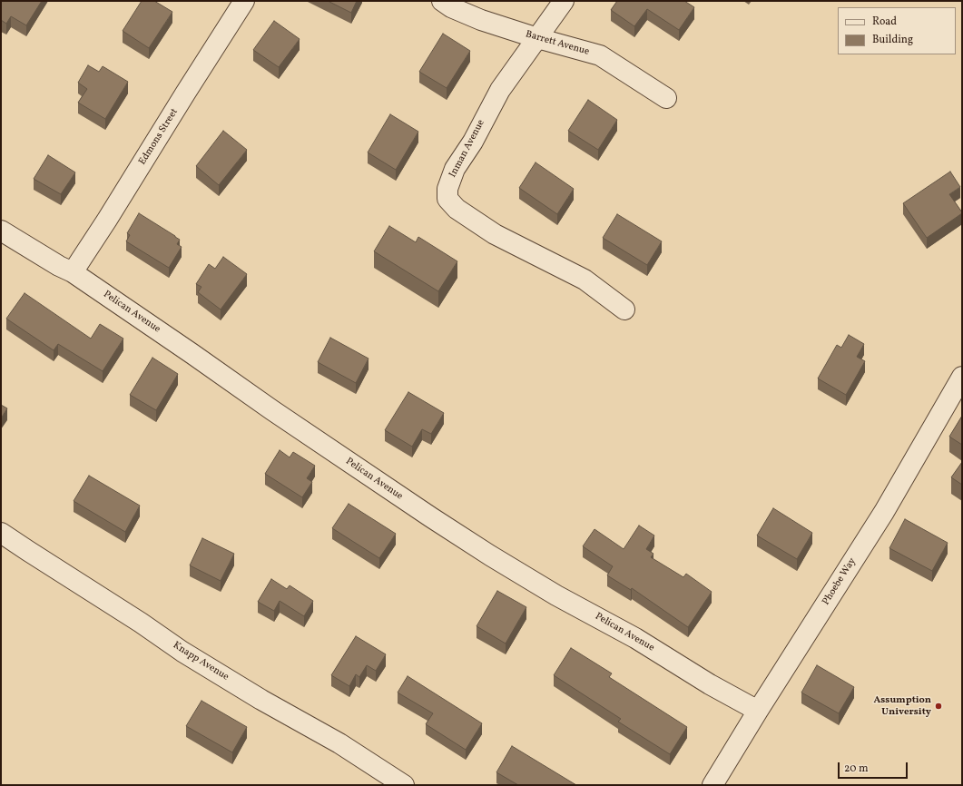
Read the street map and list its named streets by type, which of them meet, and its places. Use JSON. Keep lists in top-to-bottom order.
{
  "streets": {
    "street": [
      "Barrett Avenue",
      "Edmons Street",
      "Inman Avenue",
      "Pelican Avenue",
      "Phoebe Way",
      "Knapp Avenue"
    ]
  },
  "crossings": [
    ["Barrett Avenue", "Inman Avenue"],
    ["Edmons Street", "Pelican Avenue"],
    ["Pelican Avenue", "Phoebe Way"]
  ],
  "places": ["Assumption University"],
  "legend": ["Road", "Building"],
  "scale_bar": "20 m"
}
